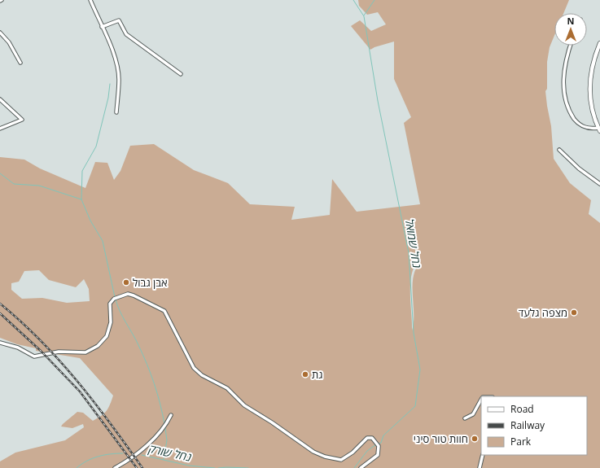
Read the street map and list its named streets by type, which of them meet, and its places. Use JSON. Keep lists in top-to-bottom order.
{
  "water": ["נחל שמואל", "נחל שורק"],
  "places": [
    "אבן גבול",
    "מצפה גלעד",
    "גת",
    "חוות טור סיני"
  ],
  "legend": ["Road", "Railway", "Park"],
  "north": "top"
}
